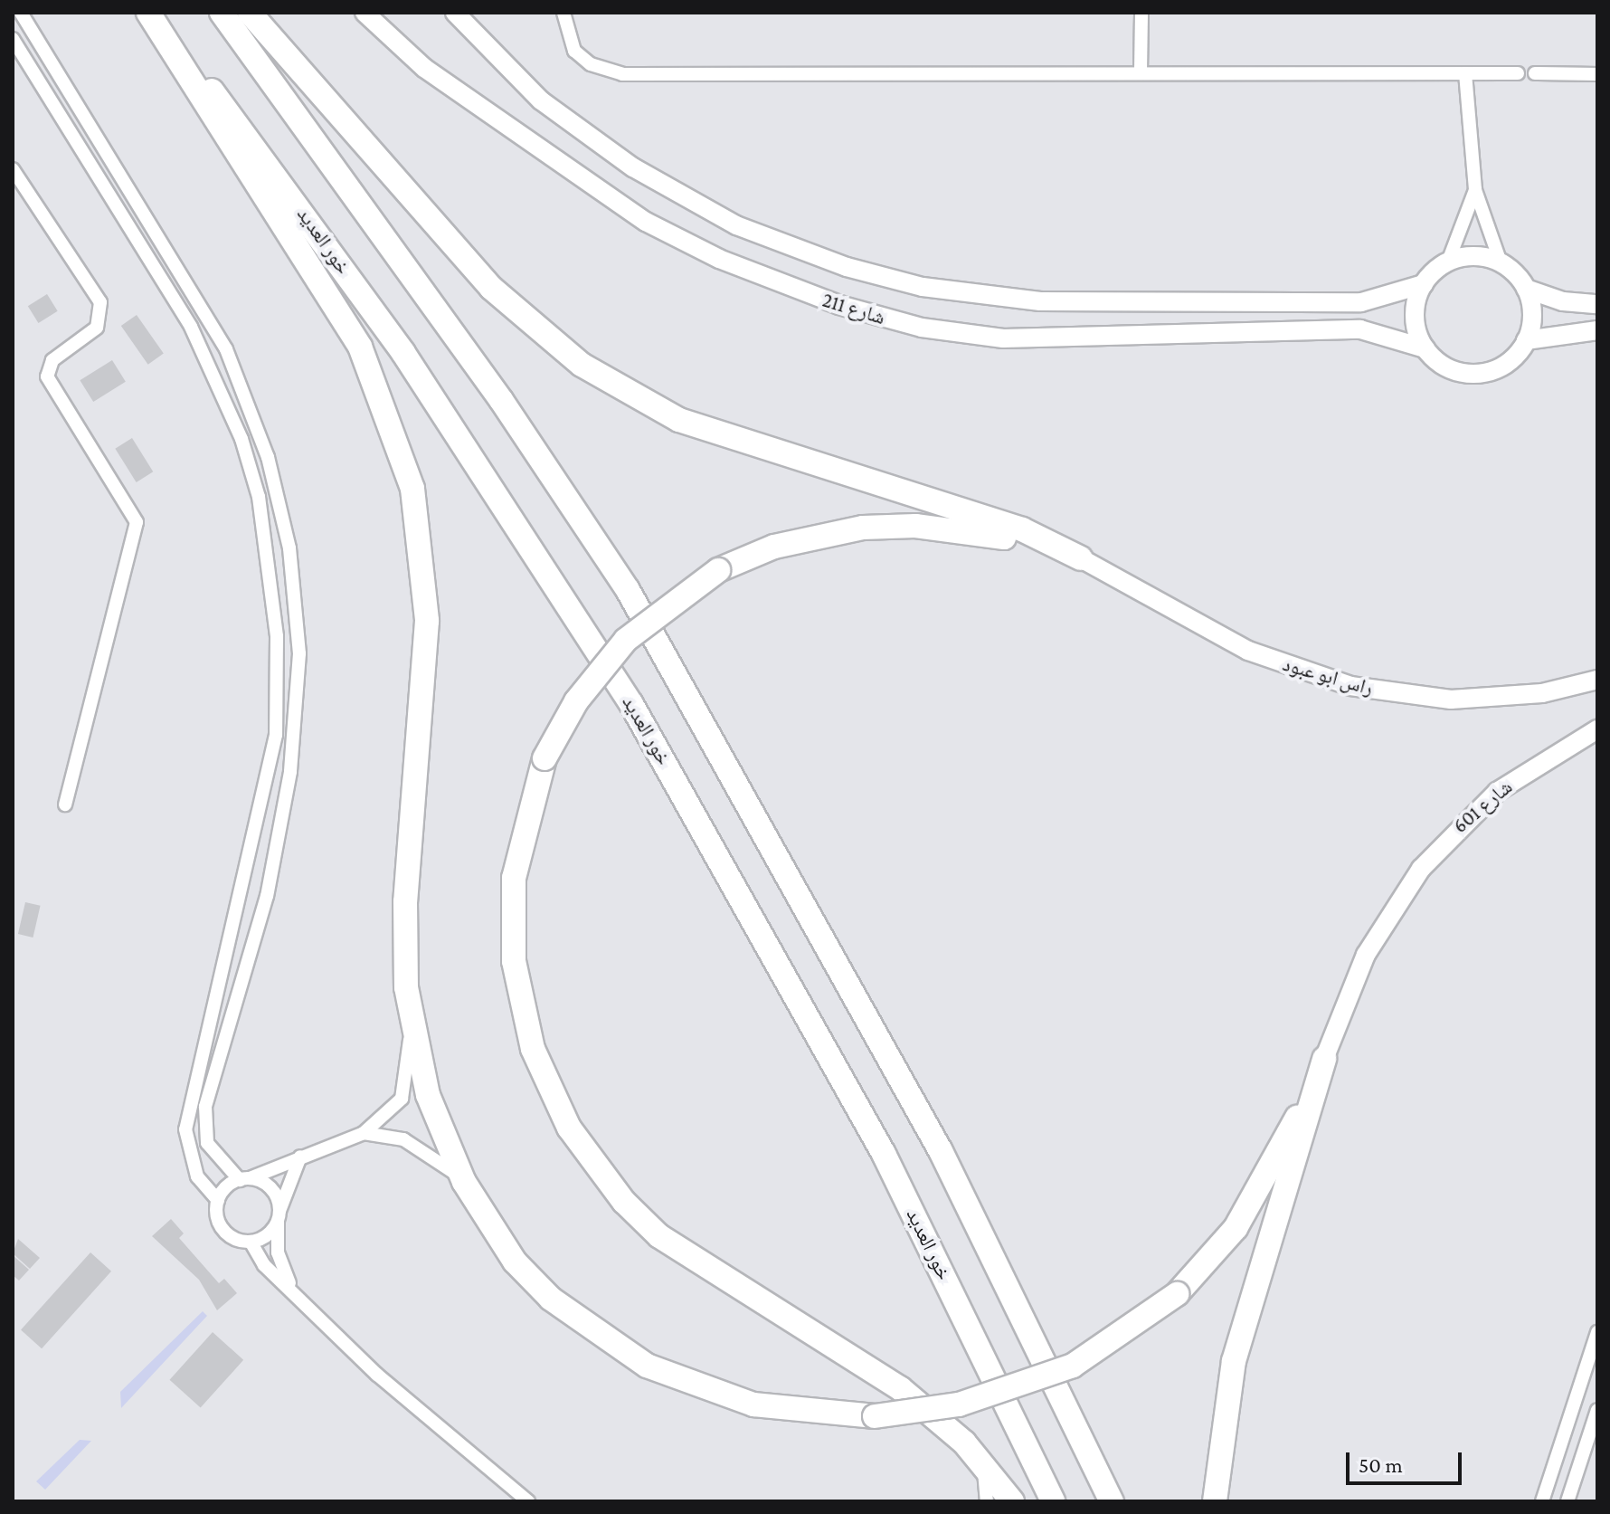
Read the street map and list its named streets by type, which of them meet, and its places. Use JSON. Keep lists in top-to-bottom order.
{
  "streets": {
    "highway": ["خور العديد"],
    "main road": ["شارع 211", "راس ابو عبود", "شارع 601"]
  },
  "scale_bar": "50 m"
}
